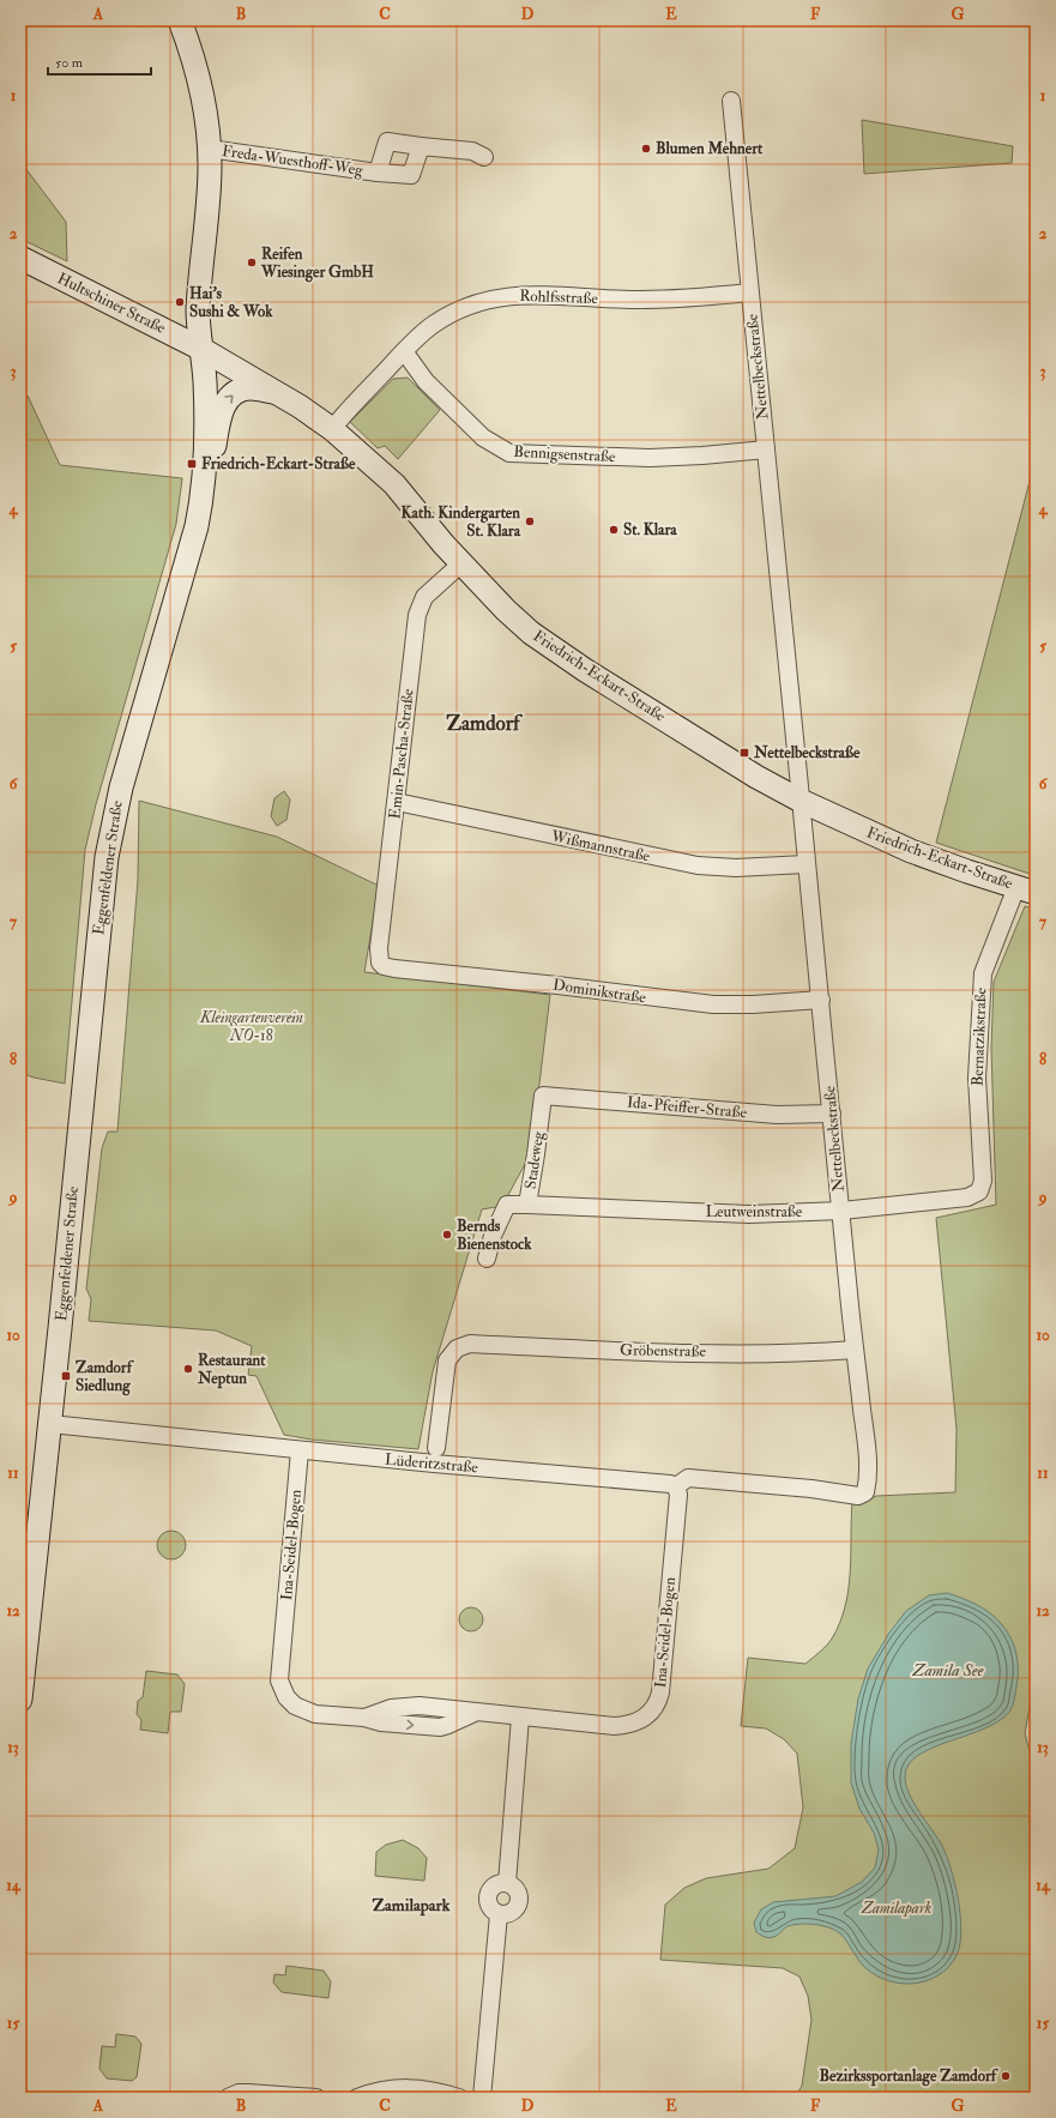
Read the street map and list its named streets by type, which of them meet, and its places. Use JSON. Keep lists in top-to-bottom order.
{
  "streets": {
    "street": [
      "Freda-Wuesthoff-Weg",
      "Rohlfsstraße",
      "Hultschiner Straße",
      "Nettelbeckstraße",
      "Bennigsenstraße",
      "Friedrich-Eckart-Straße",
      "Emin-Pascha-Straße",
      "Wißmannstraße",
      "Eggenfeldener Straße",
      "Dominikstraße",
      "Bernatzikstraße",
      "Ida-Pfeiffer-Straße",
      "Stadeweg",
      "Leutweinstraße",
      "Gröbenstraße",
      "Lüderitzstraße",
      "Ina-Seidel-Bogen"
    ]
  },
  "crossings": [
    ["Freda-Wuesthoff-Weg", "Eggenfeldener Straße"],
    ["Rohlfsstraße", "Nettelbeckstraße"],
    ["Rohlfsstraße", "Bennigsenstraße"],
    ["Rohlfsstraße", "Friedrich-Eckart-Straße"],
    ["Hultschiner Straße", "Friedrich-Eckart-Straße"],
    ["Hultschiner Straße", "Eggenfeldener Straße"],
    ["Nettelbeckstraße", "Bennigsenstraße"],
    ["Nettelbeckstraße", "Friedrich-Eckart-Straße"],
    ["Nettelbeckstraße", "Wißmannstraße"],
    ["Nettelbeckstraße", "Dominikstraße"],
    ["Nettelbeckstraße", "Ida-Pfeiffer-Straße"],
    ["Nettelbeckstraße", "Leutweinstraße"],
    ["Nettelbeckstraße", "Gröbenstraße"],
    ["Nettelbeckstraße", "Lüderitzstraße"],
    ["Friedrich-Eckart-Straße", "Emin-Pascha-Straße"],
    ["Friedrich-Eckart-Straße", "Eggenfeldener Straße"],
    ["Friedrich-Eckart-Straße", "Bernatzikstraße"],
    ["Emin-Pascha-Straße", "Wißmannstraße"],
    ["Emin-Pascha-Straße", "Dominikstraße"],
    ["Eggenfeldener Straße", "Lüderitzstraße"],
    ["Bernatzikstraße", "Leutweinstraße"],
    ["Ida-Pfeiffer-Straße", "Stadeweg"],
    ["Stadeweg", "Leutweinstraße"],
    ["Lüderitzstraße", "Ina-Seidel-Bogen"]
  ],
  "districts": ["Zamdorf", "Zamilapark"],
  "water": ["Zamila See"],
  "parks": ["Kleingartenverein NO-18", "Zamilapark"],
  "places": {
    "other": [
      "Blumen Mehnert",
      "Reifen Wiesinger GmbH",
      "Hai's Sushi & Wok",
      "Kath. Kindergarten St. Klara",
      "St. Klara",
      "Bernds Bienenstock",
      "Restaurant Neptun",
      "Bezirkssportanlage Zamdorf"
    ],
    "transit": ["Friedrich-Eckart-Straße", "Nettelbeckstraße", "Zamdorf Siedlung"]
  },
  "scale_bar": "50 m",
  "grid": {
    "columns": [
      "A",
      "B",
      "C",
      "D",
      "E",
      "F",
      "G"
    ],
    "rows": [
      "1",
      "2",
      "3",
      "4",
      "5",
      "6",
      "7",
      "8",
      "9",
      "10",
      "11",
      "12",
      "13",
      "14",
      "15"
    ]
  }
}
